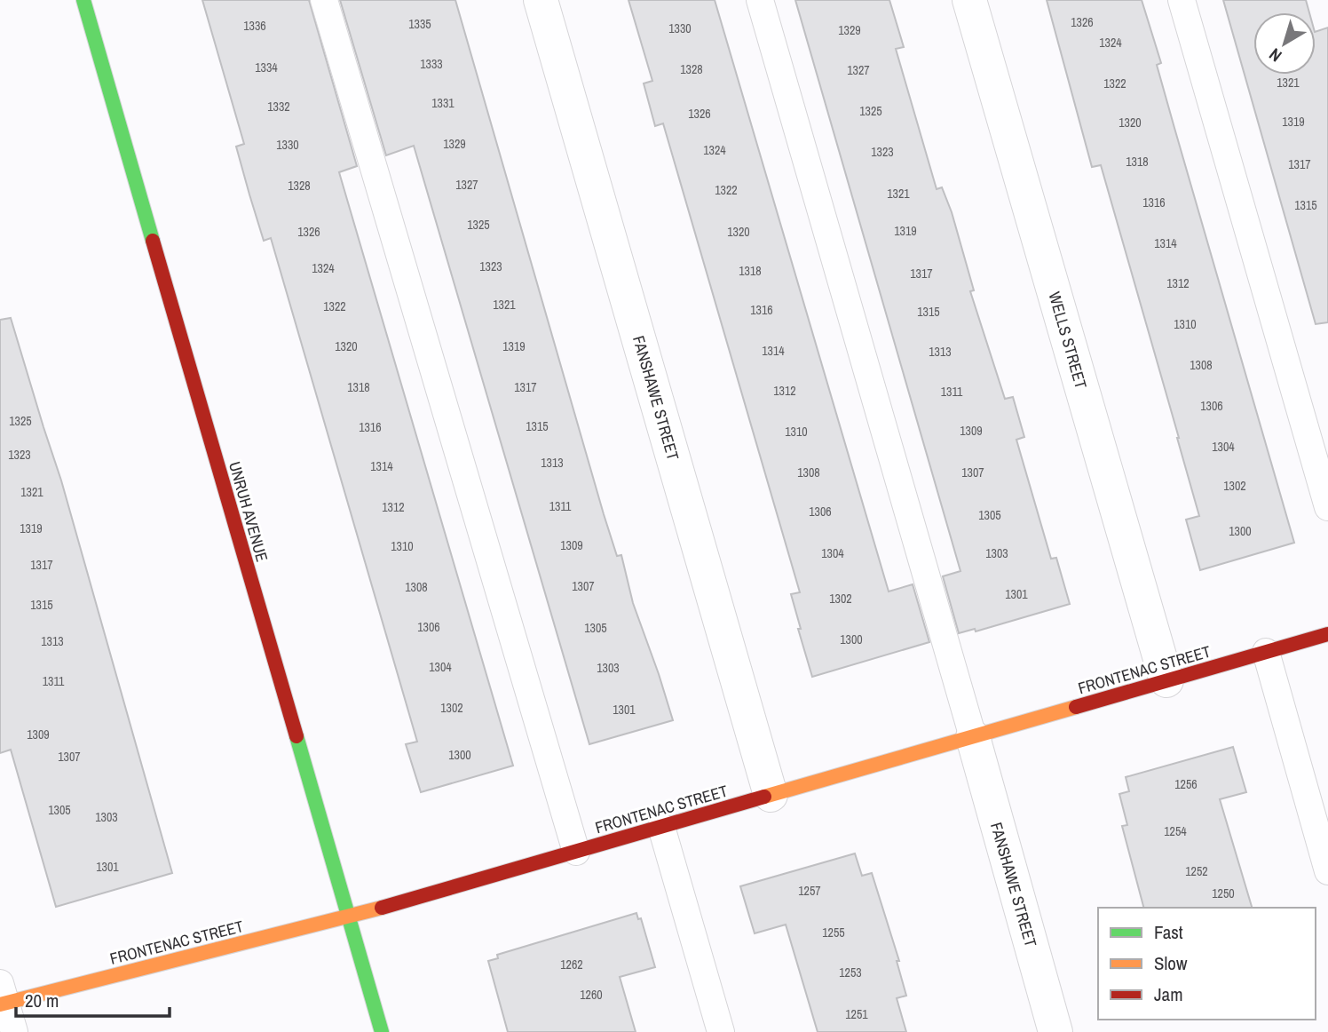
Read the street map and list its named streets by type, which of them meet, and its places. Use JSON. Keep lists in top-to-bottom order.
{
  "streets": {
    "street": [
      "WELLS STREET",
      "FANSHAWE STREET",
      "UNRUH AVENUE",
      "FRONTENAC STREET"
    ]
  },
  "crossings": [
    ["WELLS STREET", "FRONTENAC STREET"],
    ["FANSHAWE STREET", "FRONTENAC STREET"],
    ["UNRUH AVENUE", "FRONTENAC STREET"]
  ],
  "house_numbers": [
    "1326",
    "1335",
    "1336",
    "1330",
    "1329",
    "1324",
    "1333",
    "1334",
    "1328",
    "1327",
    "1321",
    "1322",
    "1331",
    "1332",
    "1325",
    "1326",
    "1319",
    "1320",
    "1329",
    "1330",
    "1324",
    "1323",
    "1318",
    "1317",
    "1327",
    "1328",
    "1322",
    "1321",
    "1316",
    "1315",
    "1325",
    "1319",
    "1326",
    "1320",
    "1314",
    "1323",
    "1324",
    "1318",
    "1317",
    "1312",
    "1321",
    "1322",
    "1316",
    "1315",
    "1310",
    "1320",
    "1319",
    "1314",
    "1313",
    "1308",
    "1318",
    "1317",
    "1312",
    "1311",
    "1306",
    "1325",
    "1315",
    "1316",
    "1309",
    "1310",
    "1304",
    "1323",
    "1313",
    "1314",
    "1308",
    "1307",
    "1302",
    "1321",
    "1311",
    "1312",
    "1306",
    "1305",
    "1319",
    "1300",
    "1309",
    "1310",
    "1304",
    "1303",
    "1317",
    "1307",
    "1308",
    "1301",
    "1302",
    "1315",
    "1306",
    "1305",
    "1300",
    "1313",
    "1304",
    "1303",
    "1311",
    "1302",
    "1301",
    "1309",
    "1300",
    "1307",
    "1256",
    "1305",
    "1303",
    "1254",
    "1301",
    "1252",
    "1257",
    "1250",
    "1255",
    "1262",
    "1253",
    "1260",
    "1251"
  ],
  "legend": ["Fast", "Slow", "Jam"],
  "scale_bar": "20 m",
  "north": "bottom left"
}
